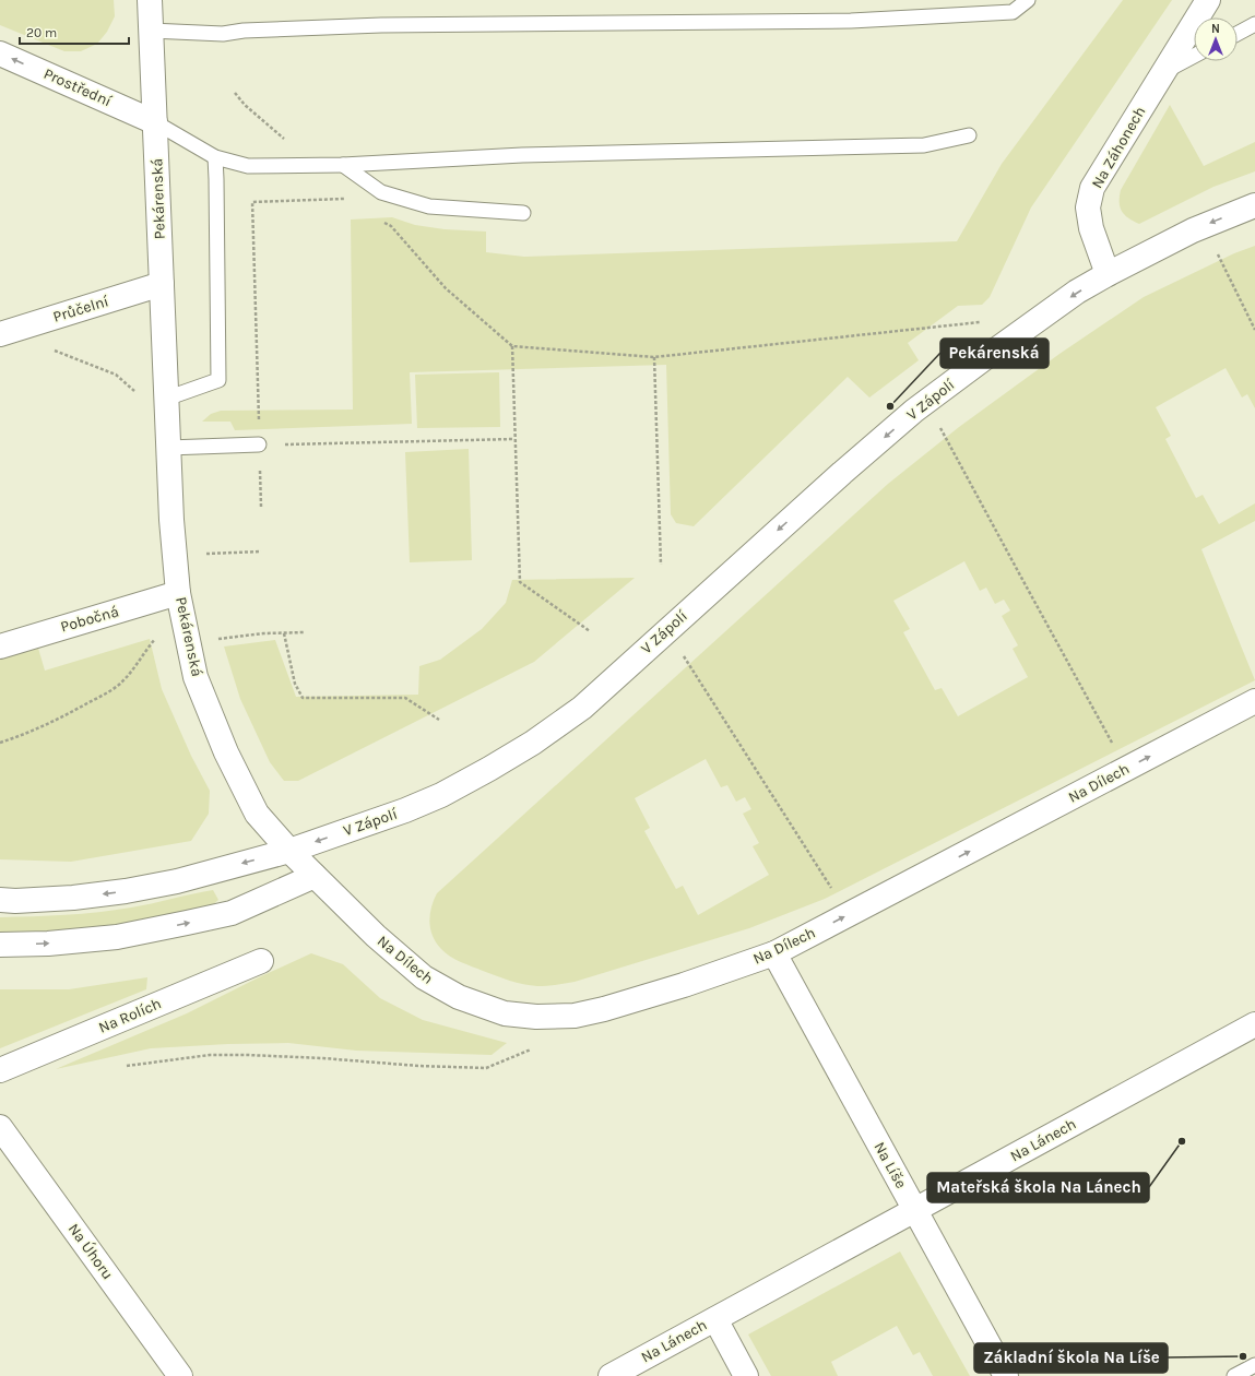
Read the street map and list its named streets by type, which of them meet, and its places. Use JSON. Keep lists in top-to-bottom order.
{
  "streets": {
    "street": [
      "Prostřední",
      "Na Záhonech",
      "Pekárenská",
      "Průčelní",
      "V Zápolí",
      "Pobočná",
      "Na Dílech",
      "Na Rolích",
      "Na Lánech",
      "Na Líše",
      "Na Úhoru"
    ]
  },
  "crossings": [
    ["Prostřední", "Pekárenská"],
    ["Na Záhonech", "V Zápolí"],
    ["Pekárenská", "Průčelní"],
    ["Pekárenská", "V Zápolí"],
    ["Pekárenská", "Pobočná"],
    ["Pekárenská", "Na Dílech"],
    ["Na Dílech", "Na Líše"],
    ["Na Lánech", "Na Líše"]
  ],
  "one_way": ["Prostřední", "V Zápolí", "Na Dílech"],
  "places": ["Pekárenská", "Mateřská škola Na Lánech", "Základní škola Na Líše"],
  "scale_bar": "20 m",
  "north": "top"
}
